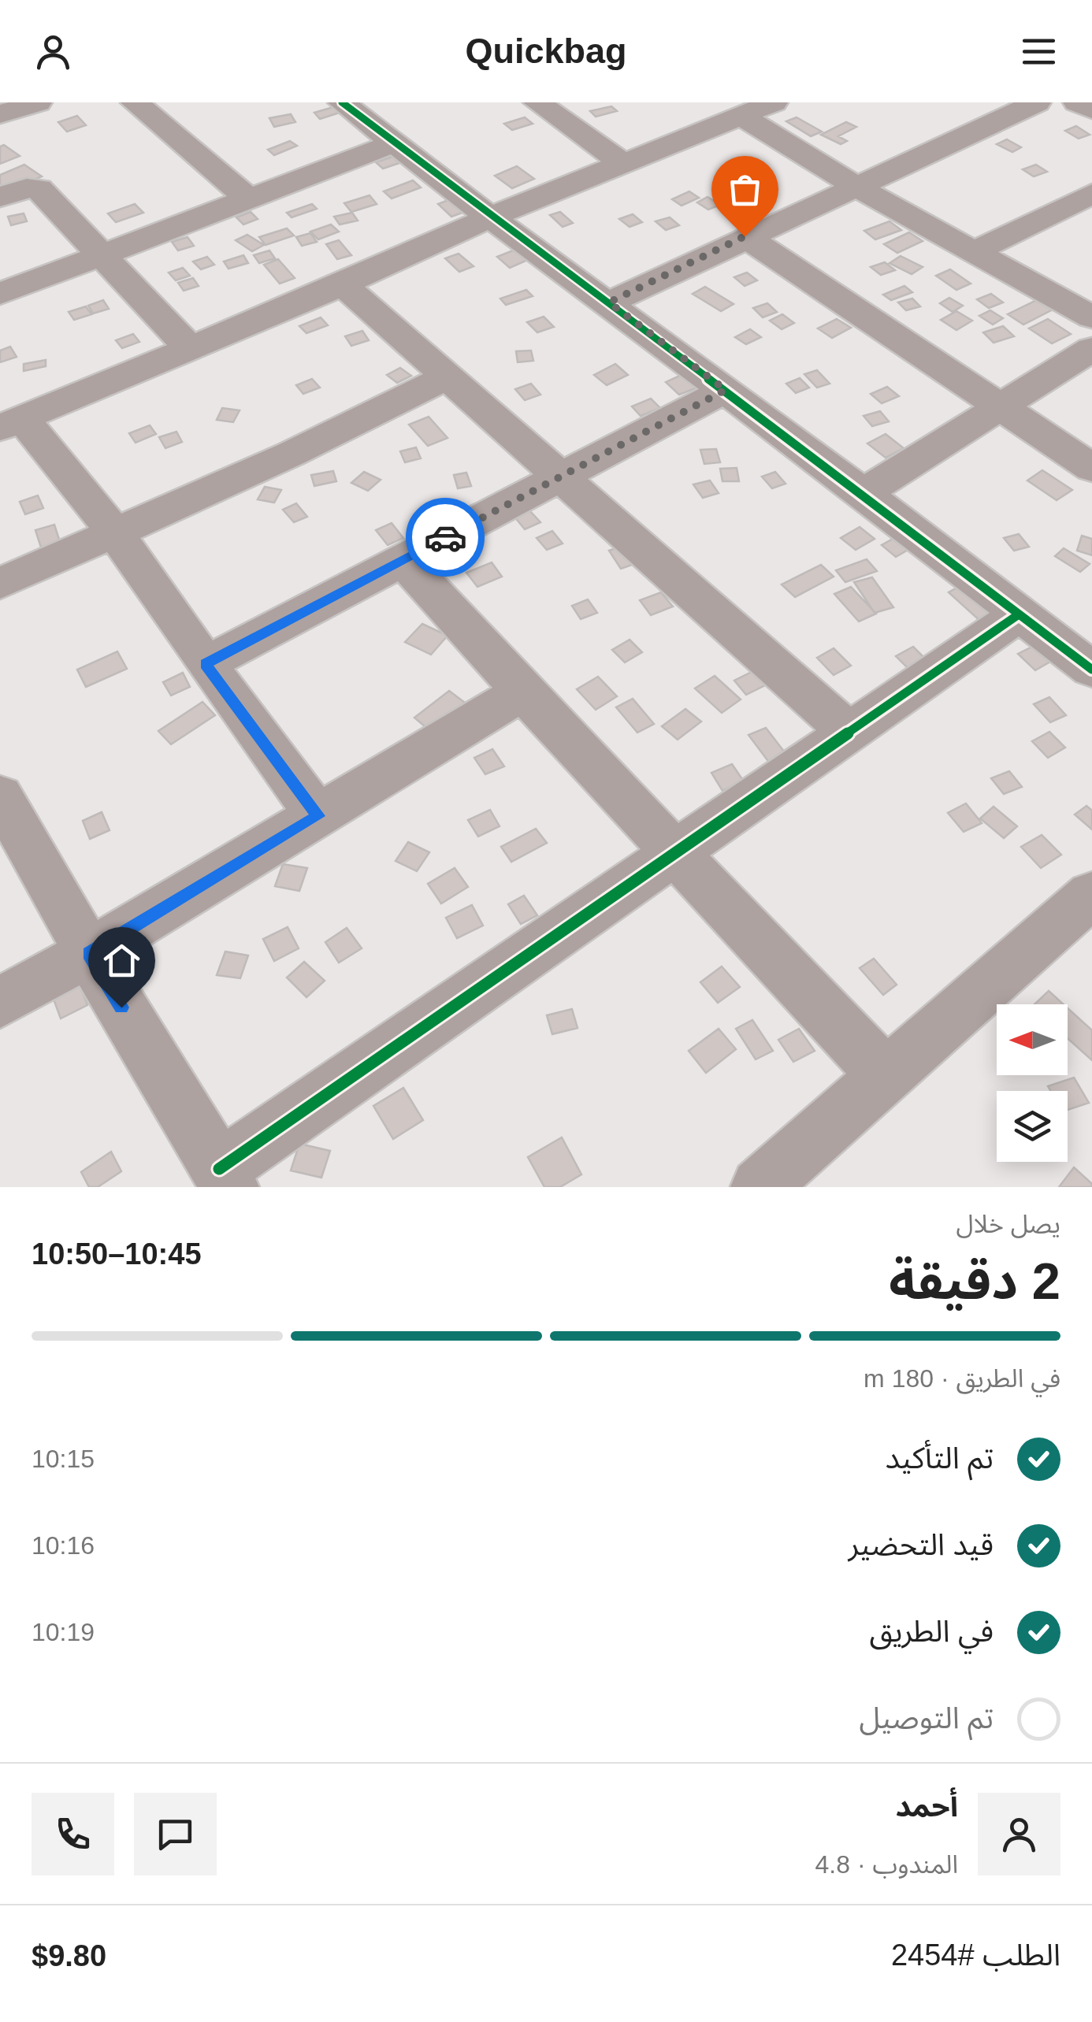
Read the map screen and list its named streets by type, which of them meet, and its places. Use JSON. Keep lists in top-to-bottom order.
{
  "north": "left",
  "page": {
    "header": "Quickbag",
    "heading": ["2 دقيقة", "يصل خلال", "10:45–10:50"],
    "panel": [
      "أحمد",
      "المندوب · 4.8",
      "الطلب #2454",
      "$9.80"
    ],
    "bar": "في الطريق · 180 m",
    "list": [
      ["تم التأكيد", "10:15"],
      ["قيد التحضير", "10:16"],
      ["في الطريق", "10:19"],
      "تم التوصيل"
    ]
  }
}
